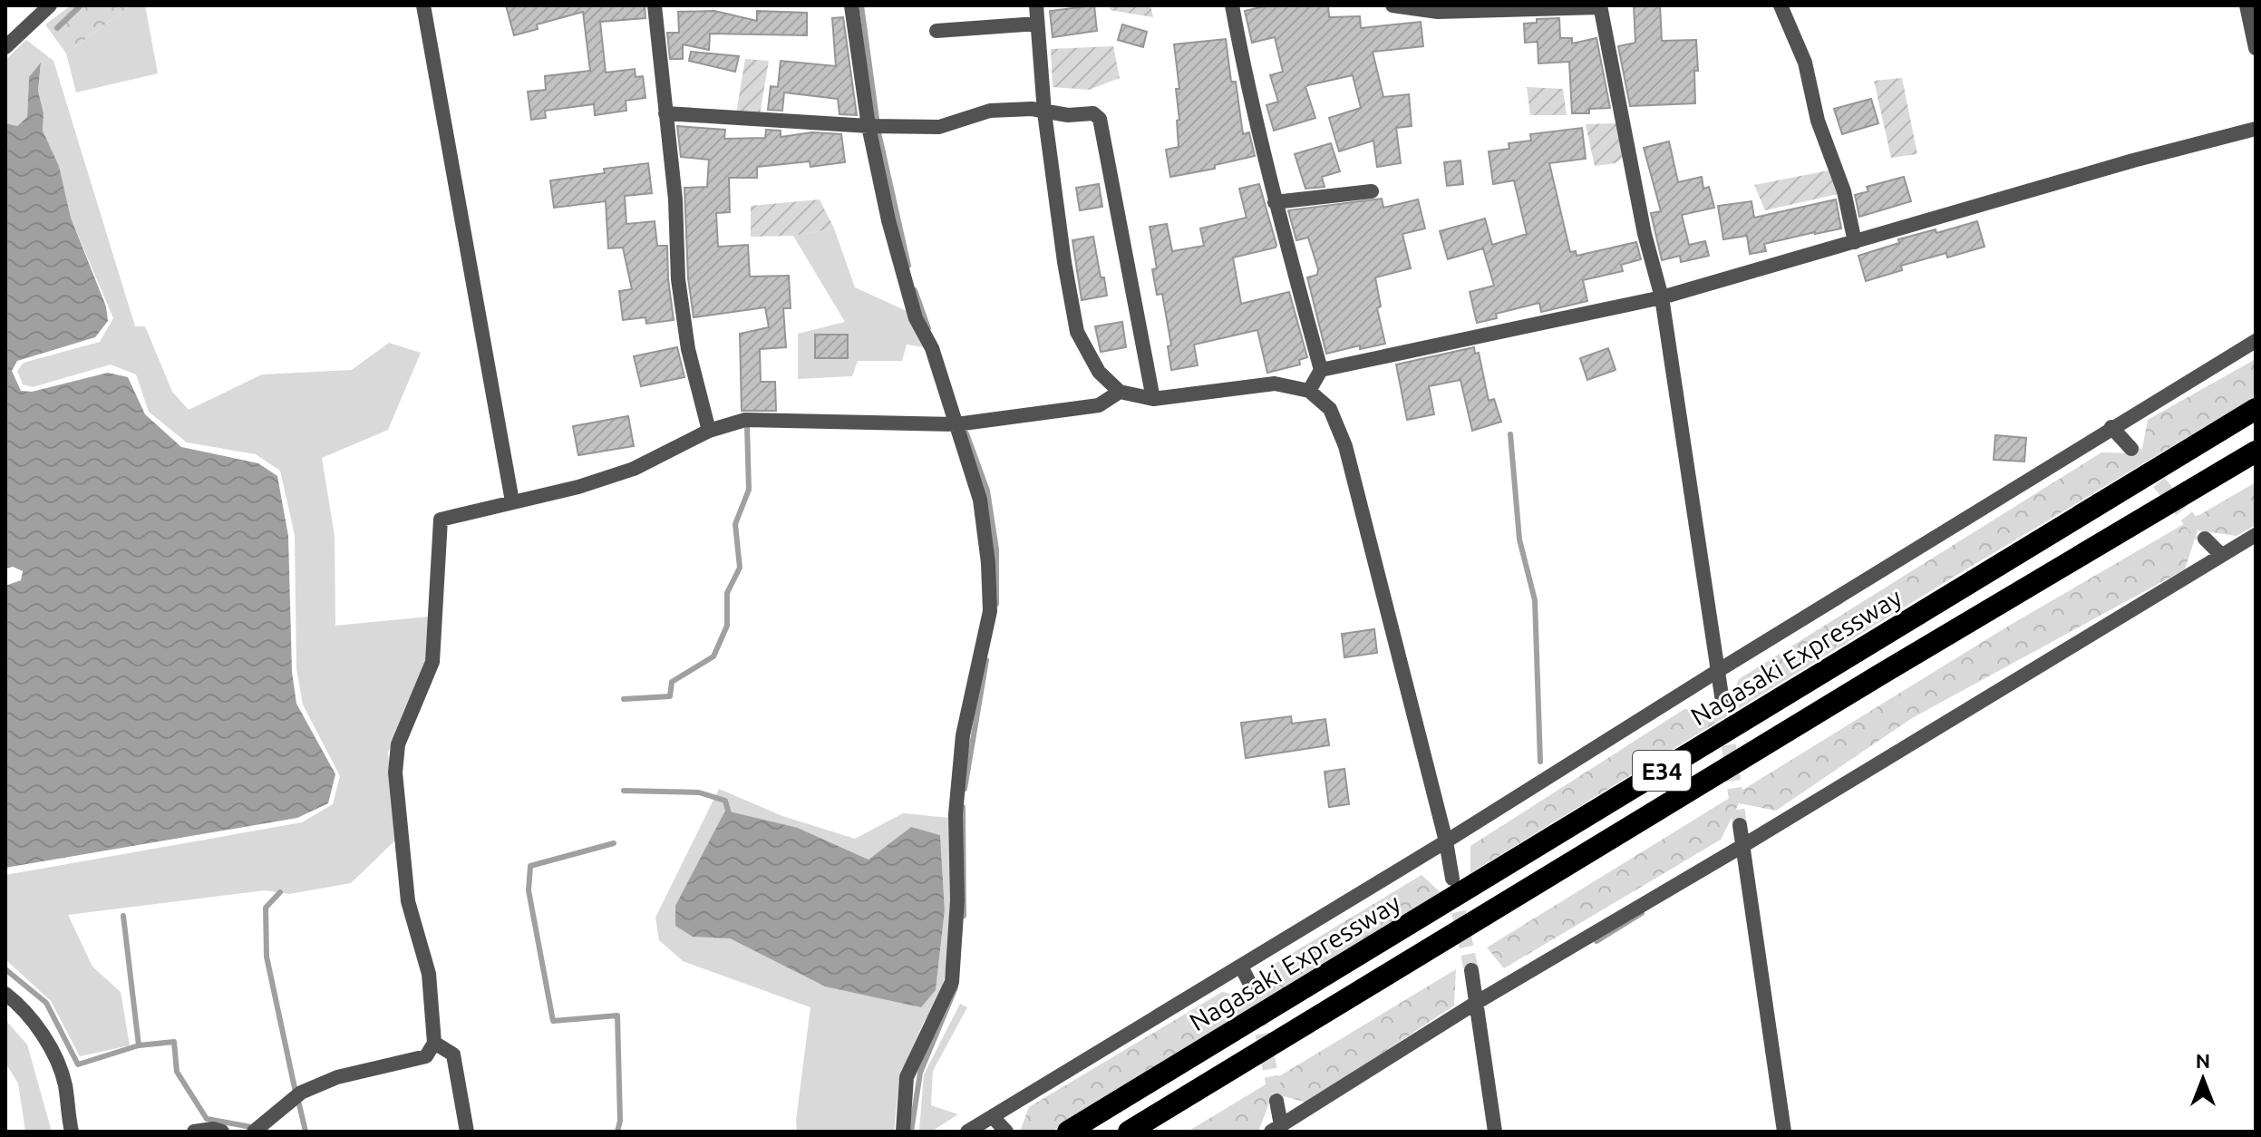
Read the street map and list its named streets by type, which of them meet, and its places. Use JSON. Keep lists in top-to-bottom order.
{
  "streets": {
    "highway": ["Nagasaki Expressway", "E34"]
  },
  "north": "top"
}
